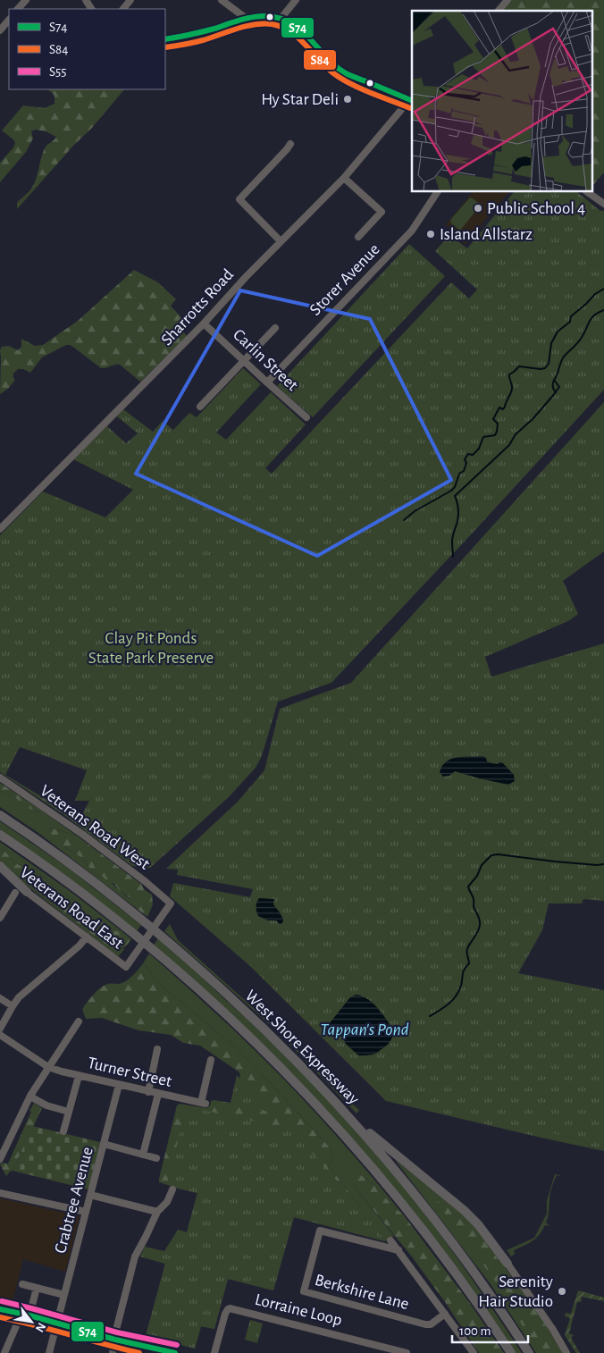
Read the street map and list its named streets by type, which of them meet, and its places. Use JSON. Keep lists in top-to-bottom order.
{
  "streets": {
    "highway": ["West Shore Expressway"],
    "street": [
      "Storer Avenue",
      "Sharrotts Road",
      "Carlin Street",
      "Veterans Road West",
      "Veterans Road East",
      "Turner Street",
      "Crabtree Avenue",
      "Berkshire Lane",
      "Lorraine Loop"
    ]
  },
  "crossings": [
    ["Storer Avenue", "Carlin Street"],
    ["Sharrotts Road", "Carlin Street"],
    ["Veterans Road West", "Veterans Road East"],
    ["Turner Street", "Crabtree Avenue"]
  ],
  "water": ["Tappan's Pond"],
  "parks": ["Clay Pit Ponds State Park Preserve"],
  "places": [
    "Hy Star Deli",
    "Public School 4",
    "Island Allstarz",
    "Serenity Hair Studio"
  ],
  "lines": ["transit line S74", "transit line S84", "transit line S55"],
  "legend": ["S74", "S84", "S55"],
  "scale_bar": "100 m",
  "north": "bottom right"
}
